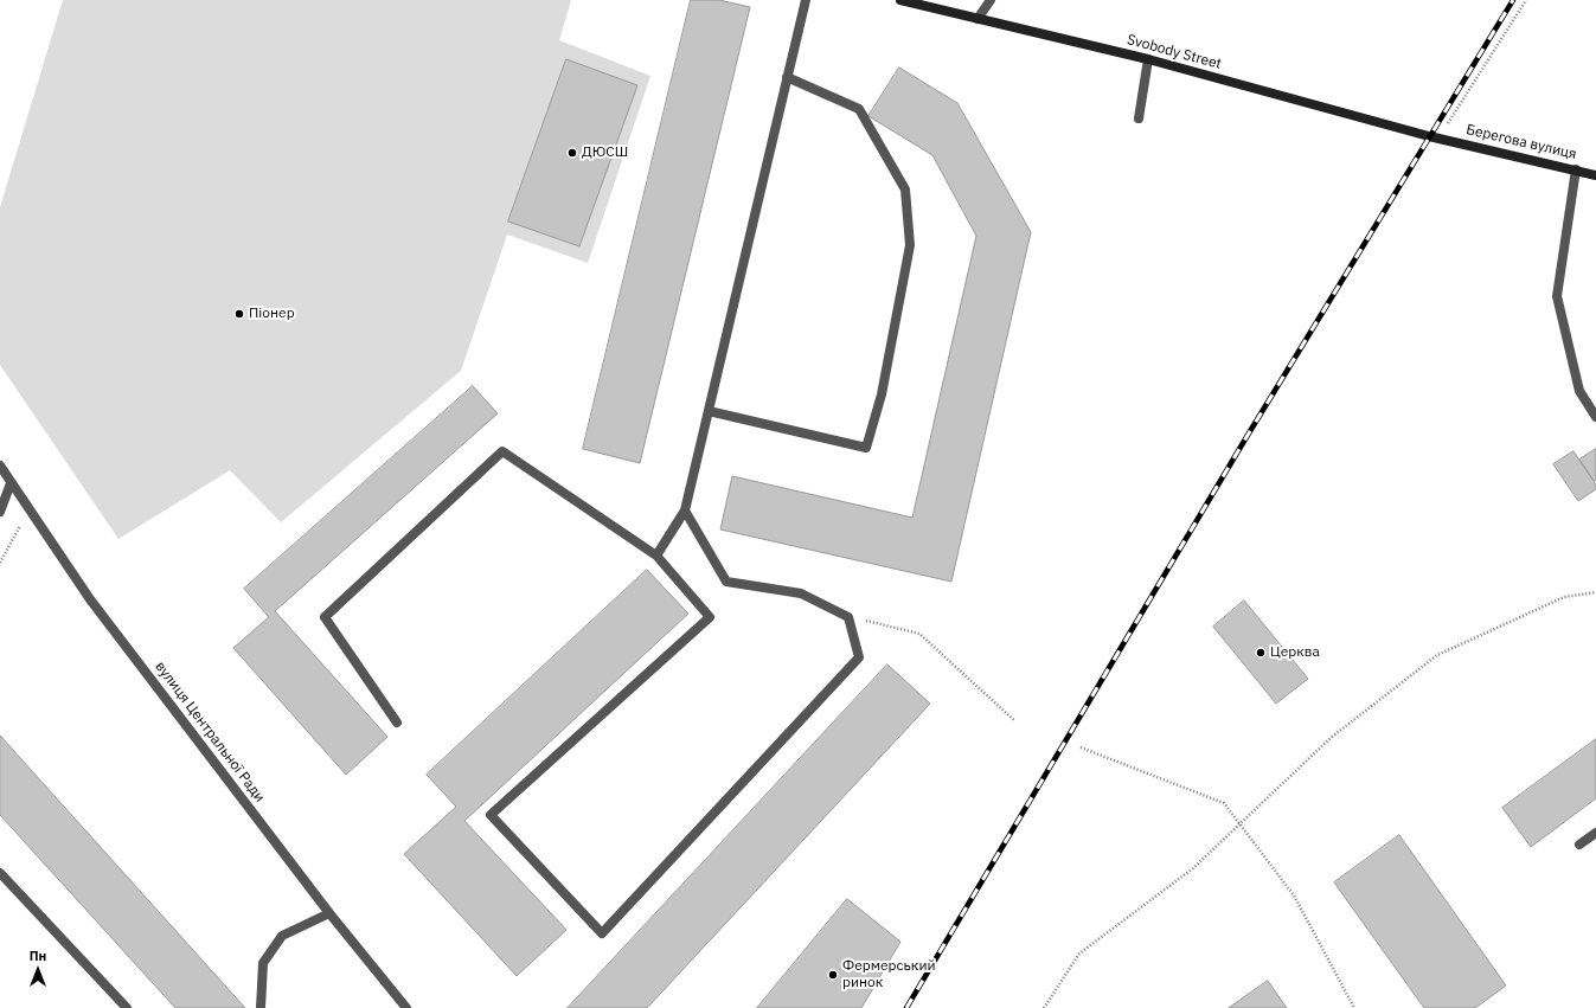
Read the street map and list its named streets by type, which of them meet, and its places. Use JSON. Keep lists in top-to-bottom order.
{
  "streets": {
    "main road": ["Svobody Street", "Берегова вулиця"],
    "street": ["вулиця Центральної Ради"]
  },
  "crossings": [
    ["Svobody Street", "Берегова вулиця"]
  ],
  "places": [
    "ДЮСШ",
    "Піонер",
    "Церква",
    "Фермерський ринок"
  ],
  "north": "top"
}
